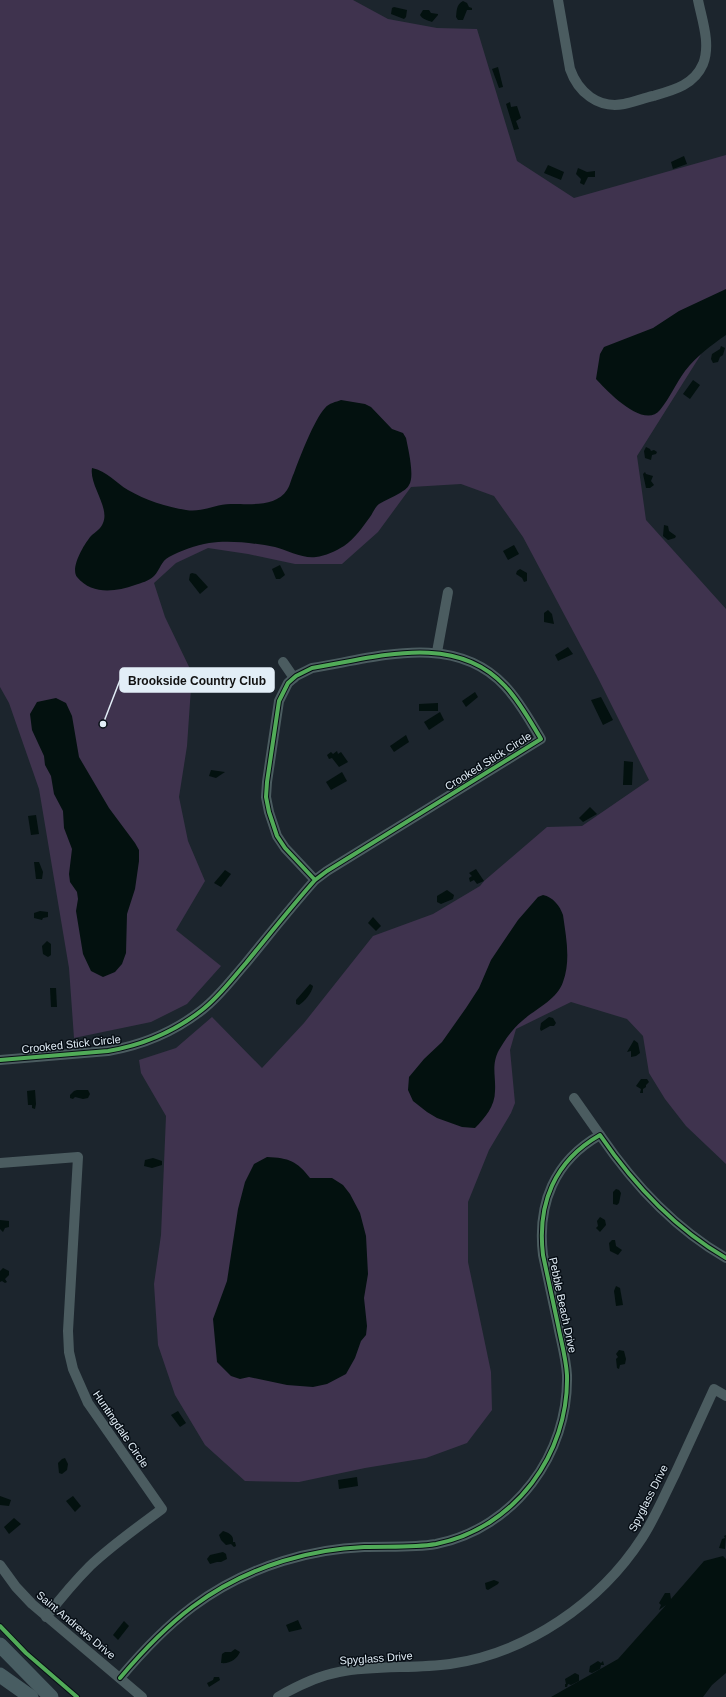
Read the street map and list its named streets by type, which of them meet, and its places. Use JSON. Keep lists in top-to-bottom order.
{
  "streets": {
    "street": [
      "Crooked Stick Circle",
      "Pebble Beach Drive",
      "Huntingdale Circle",
      "Spyglass Drive",
      "Saint Andrews Drive"
    ]
  },
  "crossings": [
    ["Pebble Beach Drive", "Saint Andrews Drive"],
    ["Huntingdale Circle", "Saint Andrews Drive"]
  ],
  "places": ["Brookside Country Club"]
}
